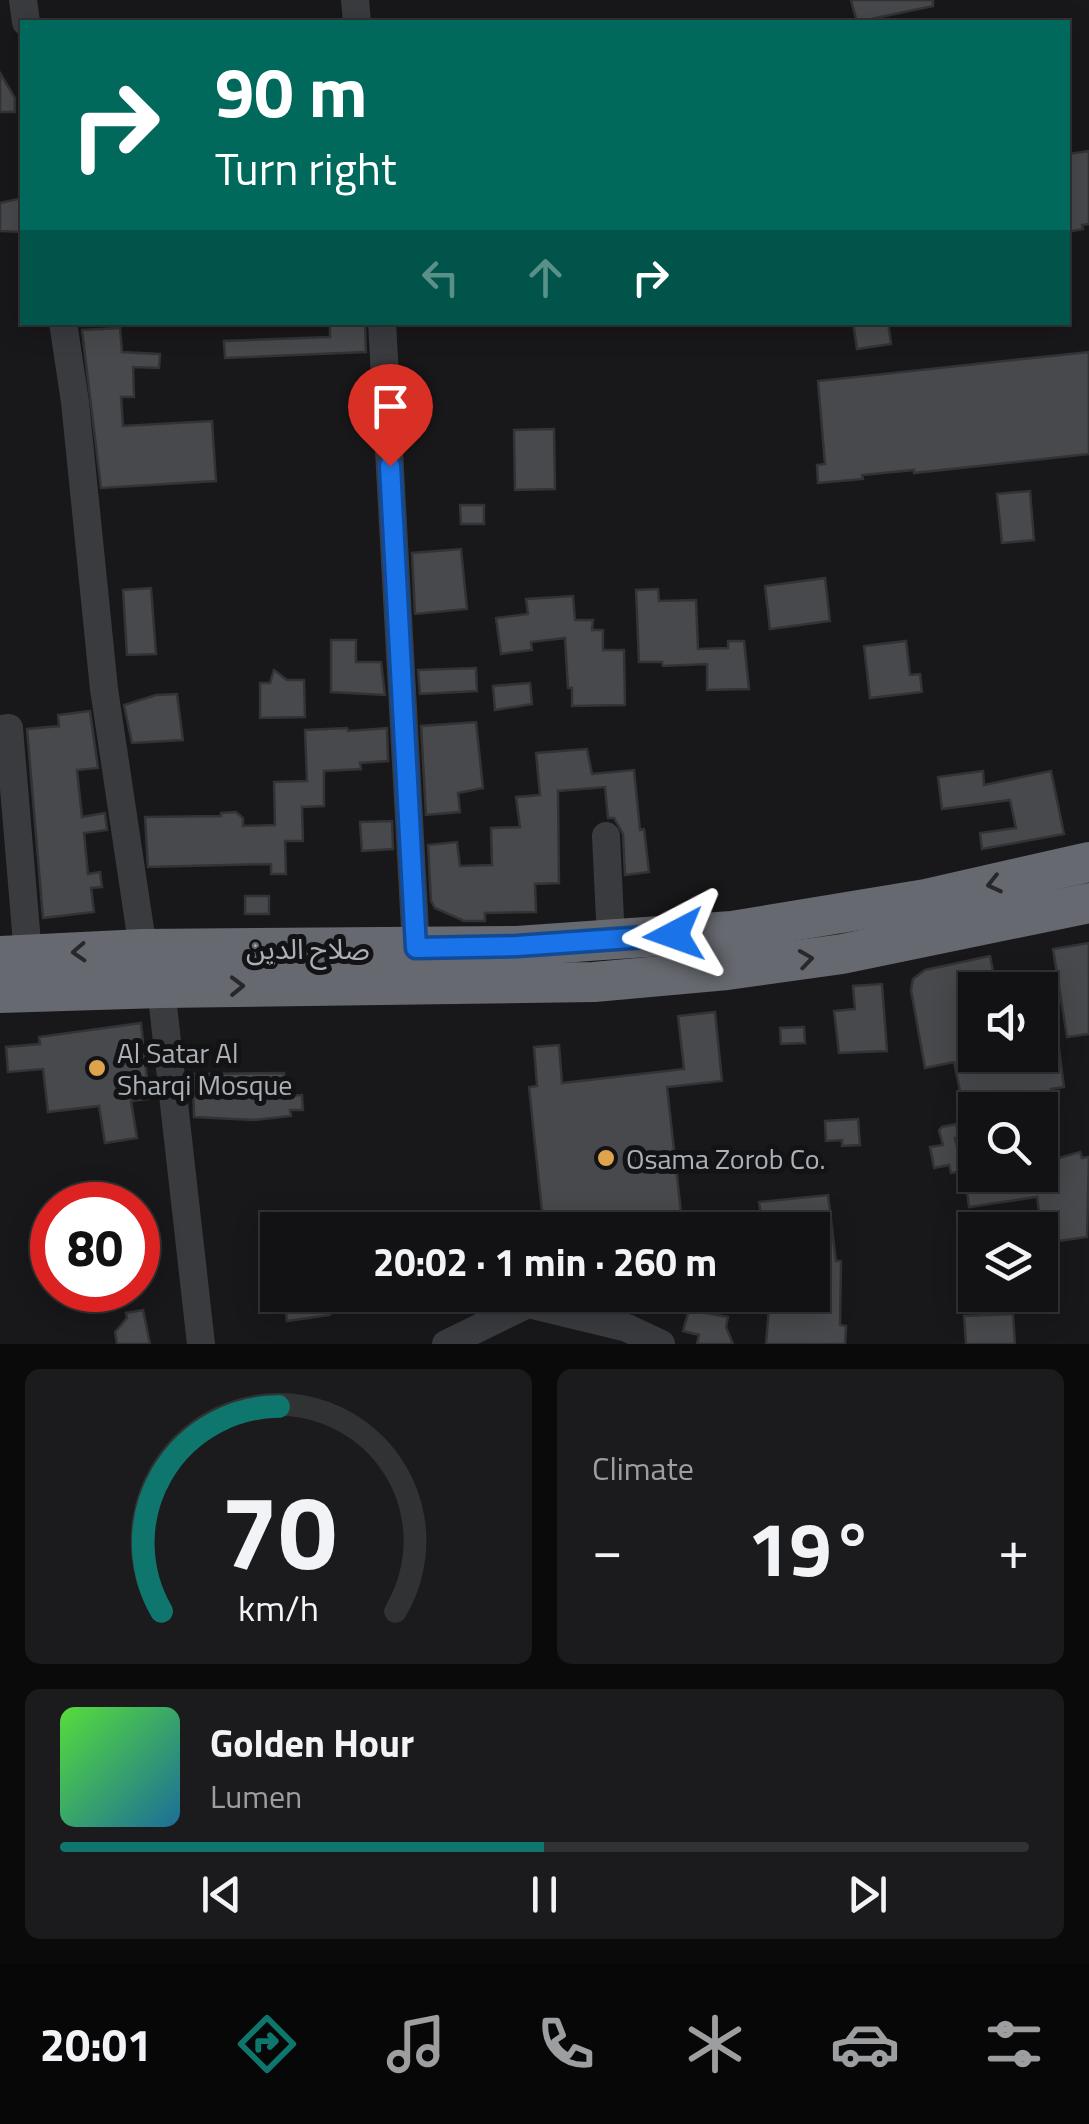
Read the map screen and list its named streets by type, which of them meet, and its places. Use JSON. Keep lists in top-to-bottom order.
{
  "streets": {
    "highway": ["صلاح الدين"]
  },
  "places": ["Al Satar Al Sharqi Mosque", "Osama Zorob Co."],
  "page": {
    "turn": ["90 m", "Turn right"],
    "limit": "80",
    "trip": "20:02 · 1 min · 260 m",
    "tile": "Climate",
    "heat": ["−", "19°", "+"],
    "song": ["Golden Hour", "Lumen"],
    "tabs": "20:01",
    "gauge": ["70", "km/h"]
  }
}
